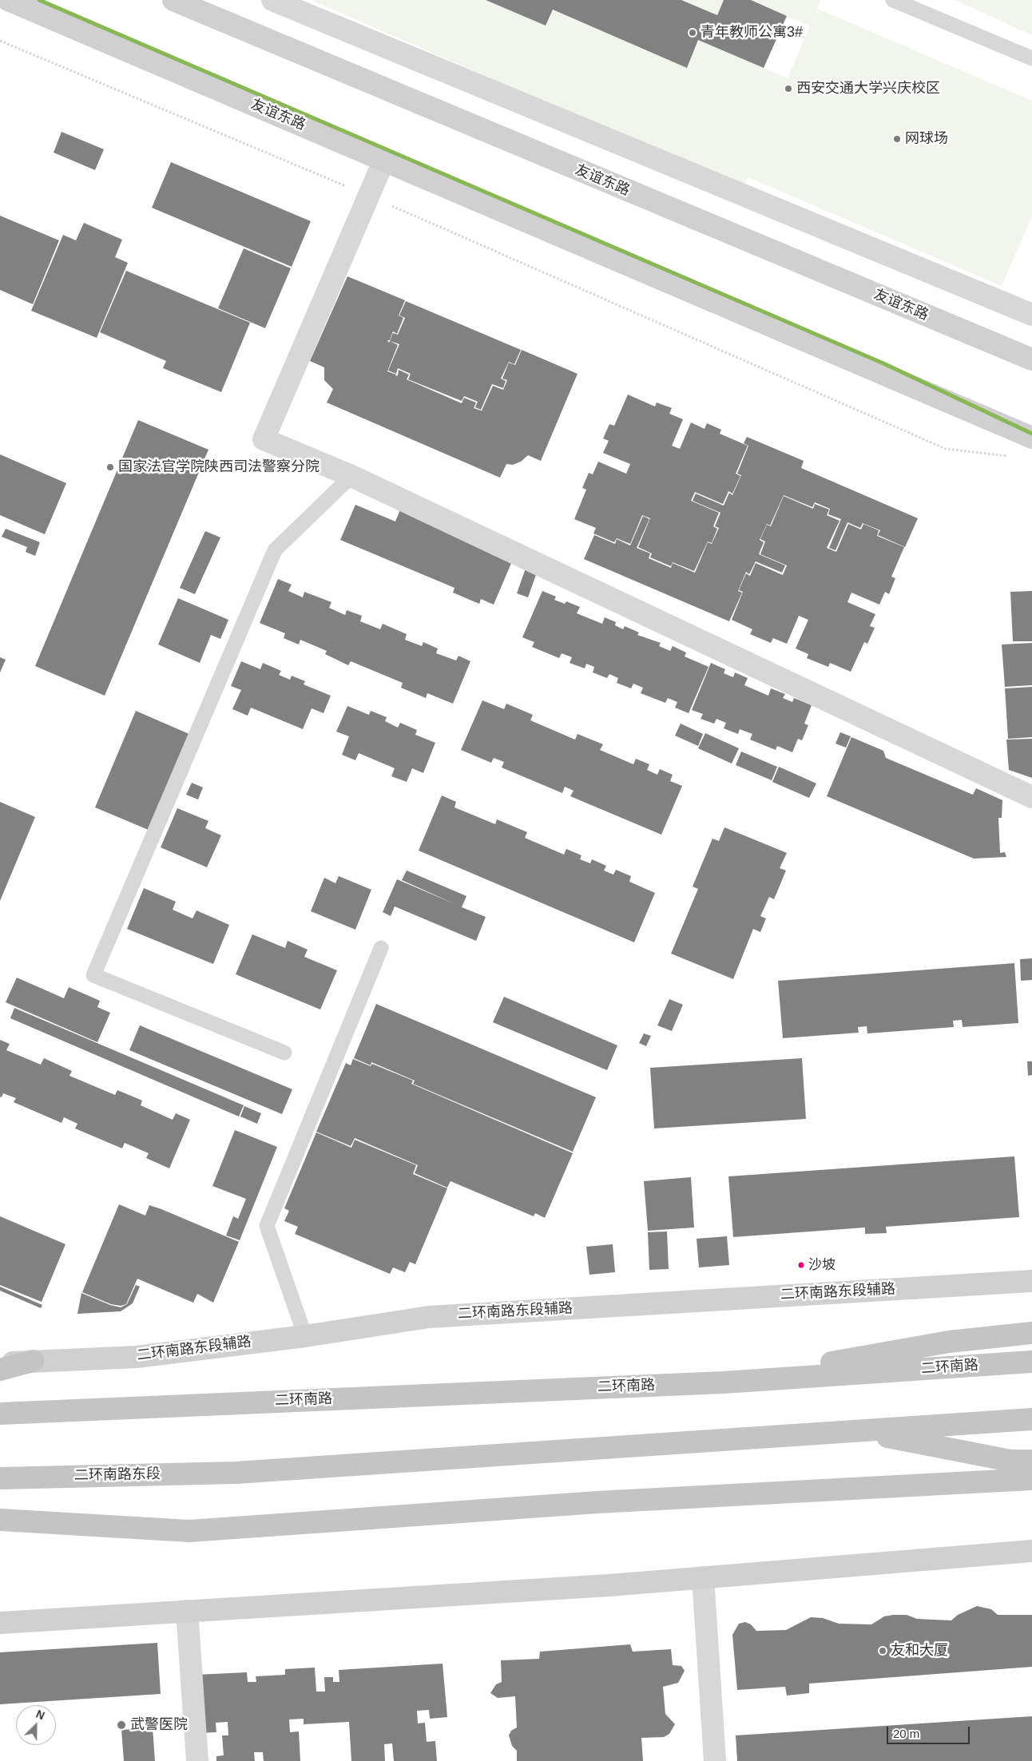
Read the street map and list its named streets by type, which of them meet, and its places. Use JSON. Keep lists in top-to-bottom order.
{
  "streets": {
    "highway": ["二环南路", "二环南路东段"],
    "main road": ["友谊东路", "二环南路东段辅路"]
  },
  "places": [
    "青年教师公寓3#",
    "西安交通大学兴庆校区",
    "网球场",
    "国家法官学院陕西司法警察分院",
    "沙坡",
    "友和大厦",
    "武警医院"
  ],
  "scale_bar": "20 m",
  "north": "top right"
}
